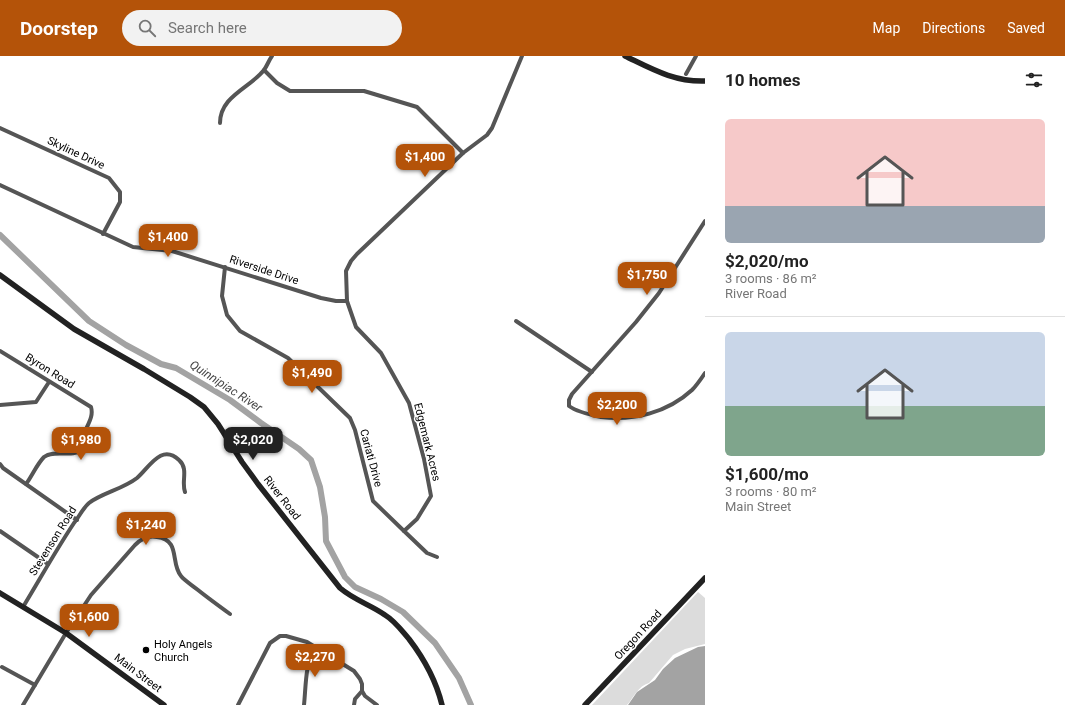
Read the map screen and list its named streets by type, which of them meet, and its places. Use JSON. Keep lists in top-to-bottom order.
{
  "streets": {
    "main road": ["River Road", "Oregon Road", "Main Street"],
    "street": [
      "Skyline Drive",
      "Riverside Drive",
      "Byron Road",
      "Edgemark Acres",
      "Cariati Drive",
      "Stevenson Road"
    ]
  },
  "crossings": [
    ["Skyline Drive", "Riverside Drive"],
    ["Riverside Drive", "Edgemark Acres"],
    ["Riverside Drive", "Cariati Drive"],
    ["Edgemark Acres", "Cariati Drive"],
    ["Stevenson Road", "Main Street"]
  ],
  "water": ["Quinnipiac River"],
  "places": ["Holy Angels Church"],
  "page": {
    "header": "Doorstep",
    "search": "Search here",
    "nav": ["Map", "Directions", "Saved"],
    "heading": "10 homes",
    "list": [
      {
        "name": "$2,020/mo",
        "note": "3 rooms · 86 m² · River Road"
      },
      {
        "name": "$1,600/mo",
        "note": "3 rooms · 80 m² · Main Street"
      }
    ],
    "price": [
      "$1,400",
      "$1,400",
      "$1,750",
      "$1,490",
      "$2,200",
      "$1,980",
      "$2,020",
      "$1,240",
      "$1,600",
      "$2,270"
    ]
  }
}
